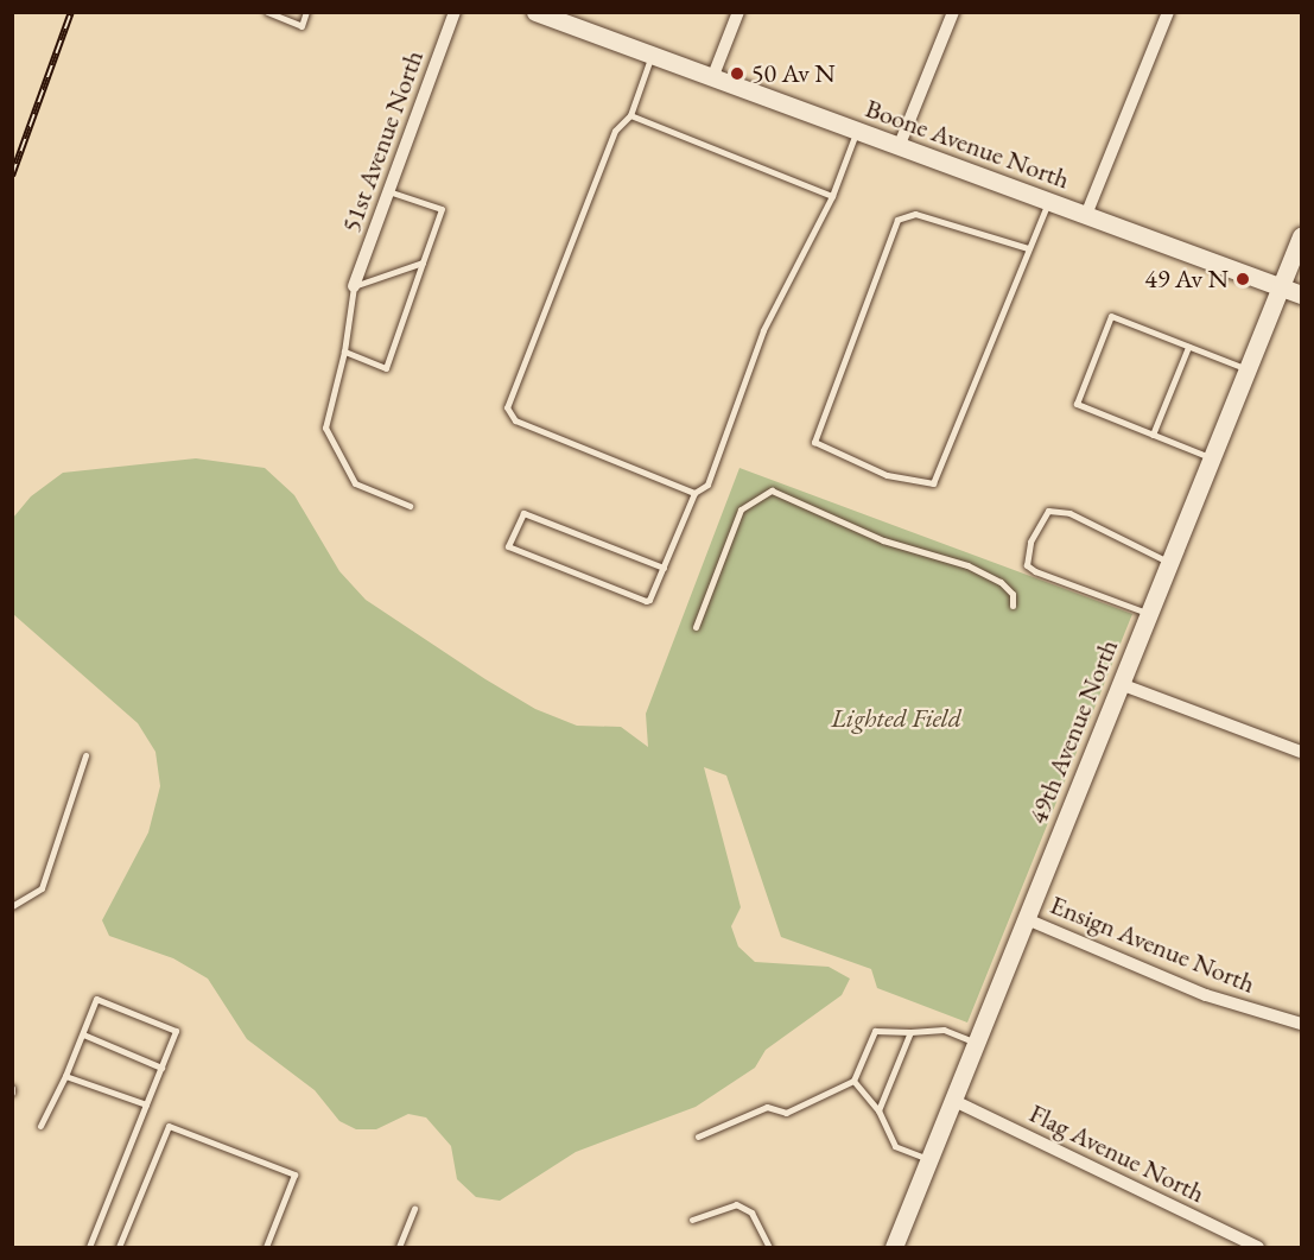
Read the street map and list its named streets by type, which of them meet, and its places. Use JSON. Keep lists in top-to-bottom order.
{
  "streets": {
    "street": [
      "51st Avenue North",
      "Boone Avenue North",
      "49th Avenue North",
      "Ensign Avenue North",
      "Flag Avenue North"
    ]
  },
  "crossings": [
    ["Boone Avenue North", "49th Avenue North"],
    ["49th Avenue North", "Ensign Avenue North"],
    ["49th Avenue North", "Flag Avenue North"]
  ],
  "parks": ["Lighted Field"],
  "places": ["50 Av N", "49 Av N"]
}
